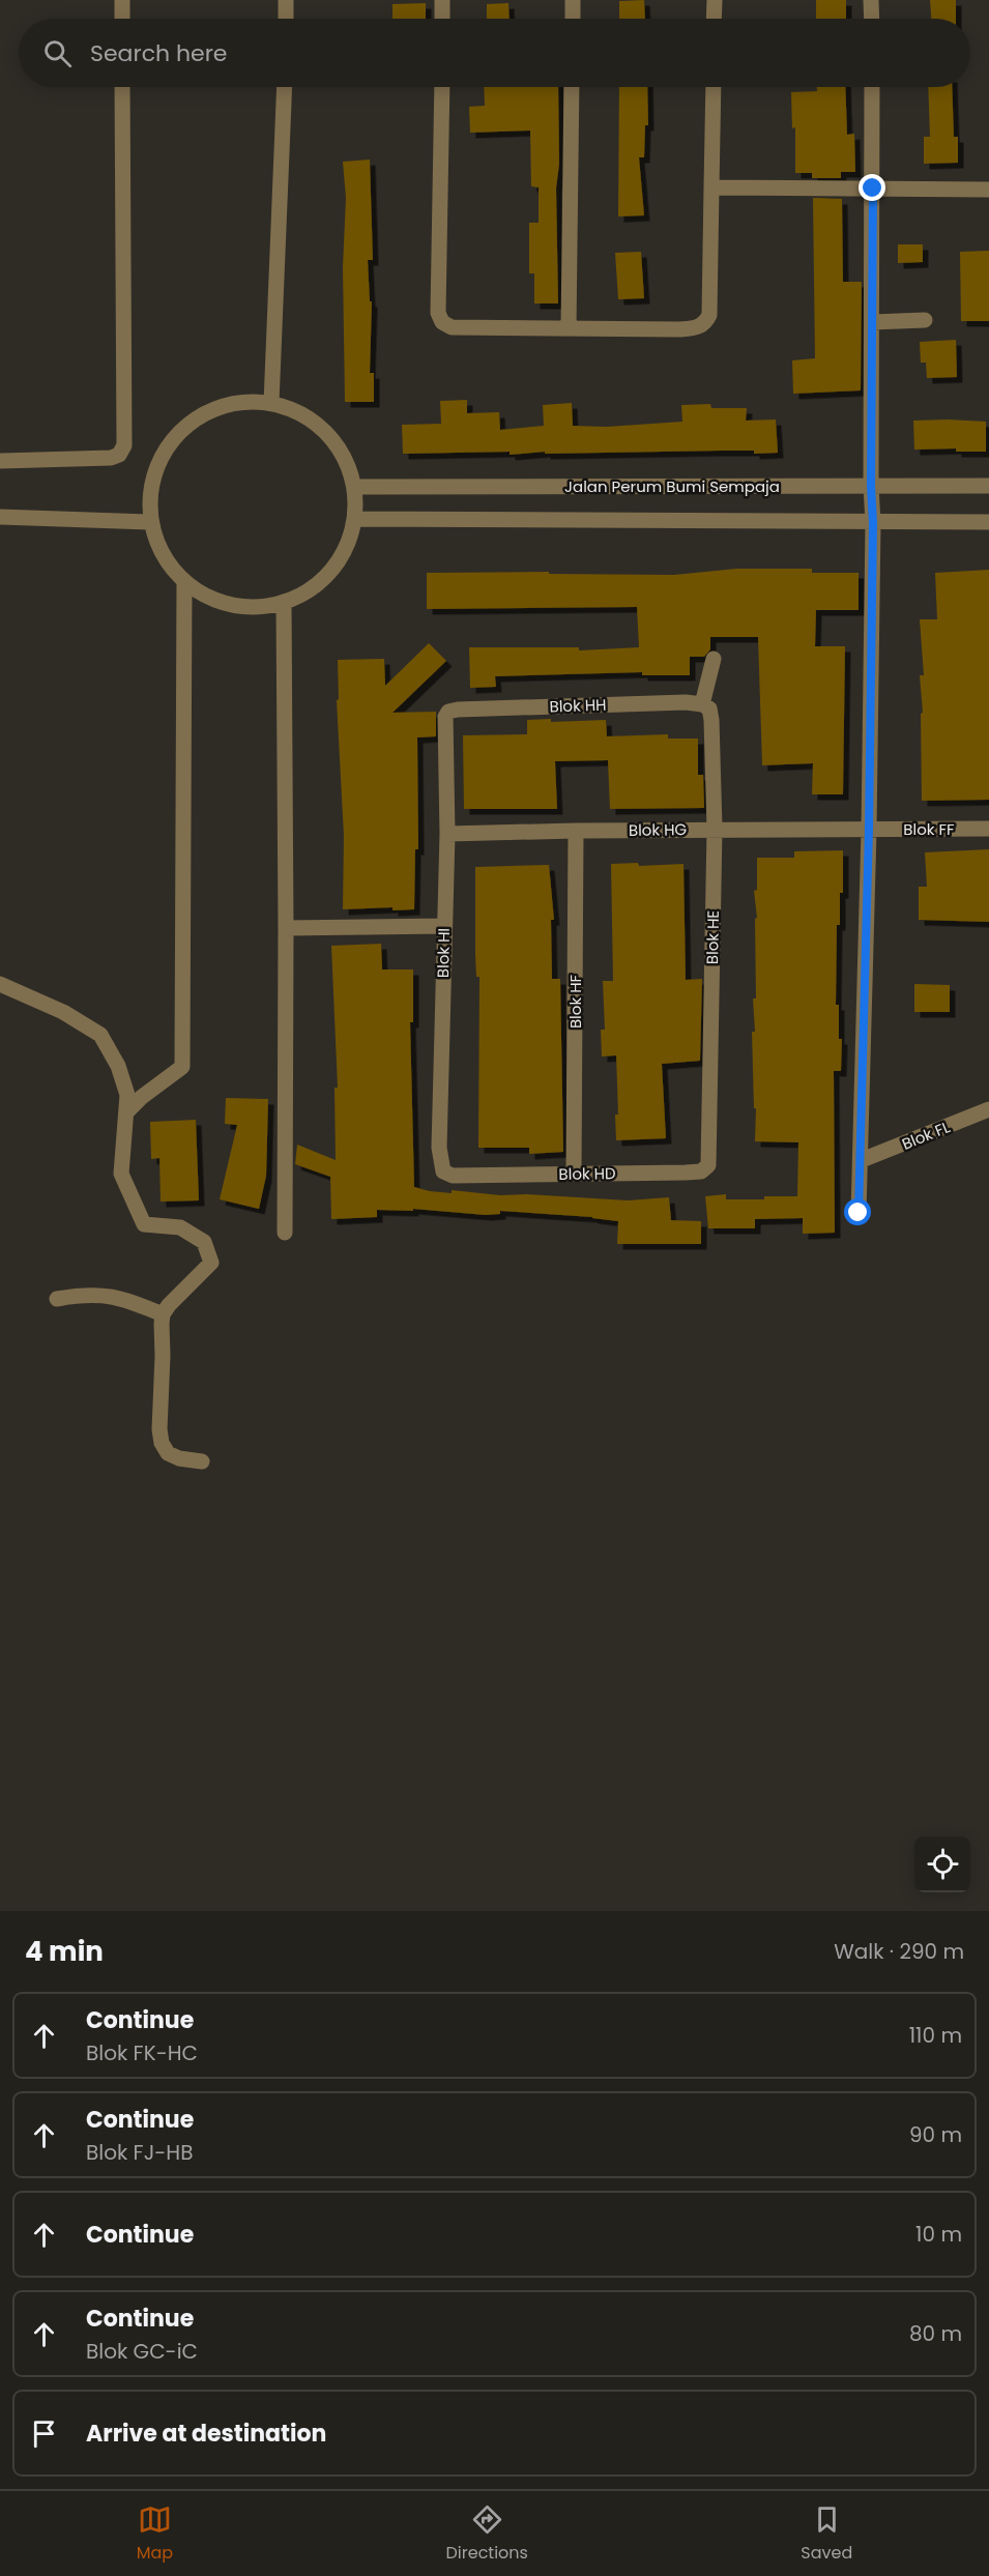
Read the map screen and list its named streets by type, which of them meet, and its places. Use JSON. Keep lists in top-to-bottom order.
{
  "streets": {
    "street": [
      "Jalan Perum Bumi Sempaja",
      "Blok HH",
      "Blok FF",
      "Blok HG",
      "Blok HE",
      "Blok HI",
      "Blok HF",
      "Blok FL",
      "Blok HD"
    ]
  },
  "crossings": [
    ["Blok HH", "Blok HE"],
    ["Blok HH", "Blok HI"],
    ["Blok FF", "Blok HG"],
    ["Blok HG", "Blok HE"],
    ["Blok HG", "Blok HI"],
    ["Blok HG", "Blok HF"],
    ["Blok HE", "Blok HD"],
    ["Blok HI", "Blok HD"],
    ["Blok HF", "Blok HD"]
  ],
  "page": {
    "search": "Search here",
    "heading": ["4 min", "Walk · 290 m"],
    "list": [
      ["Continue", "Blok FK-HC", "110 m"],
      ["Continue", "Blok FJ-HB", "90 m"],
      ["Continue", "10 m"],
      ["Continue", "Blok GC-iC", "80 m"],
      "Arrive at destination"
    ],
    "nav": ["Map", "Directions", "Saved"]
  }
}
